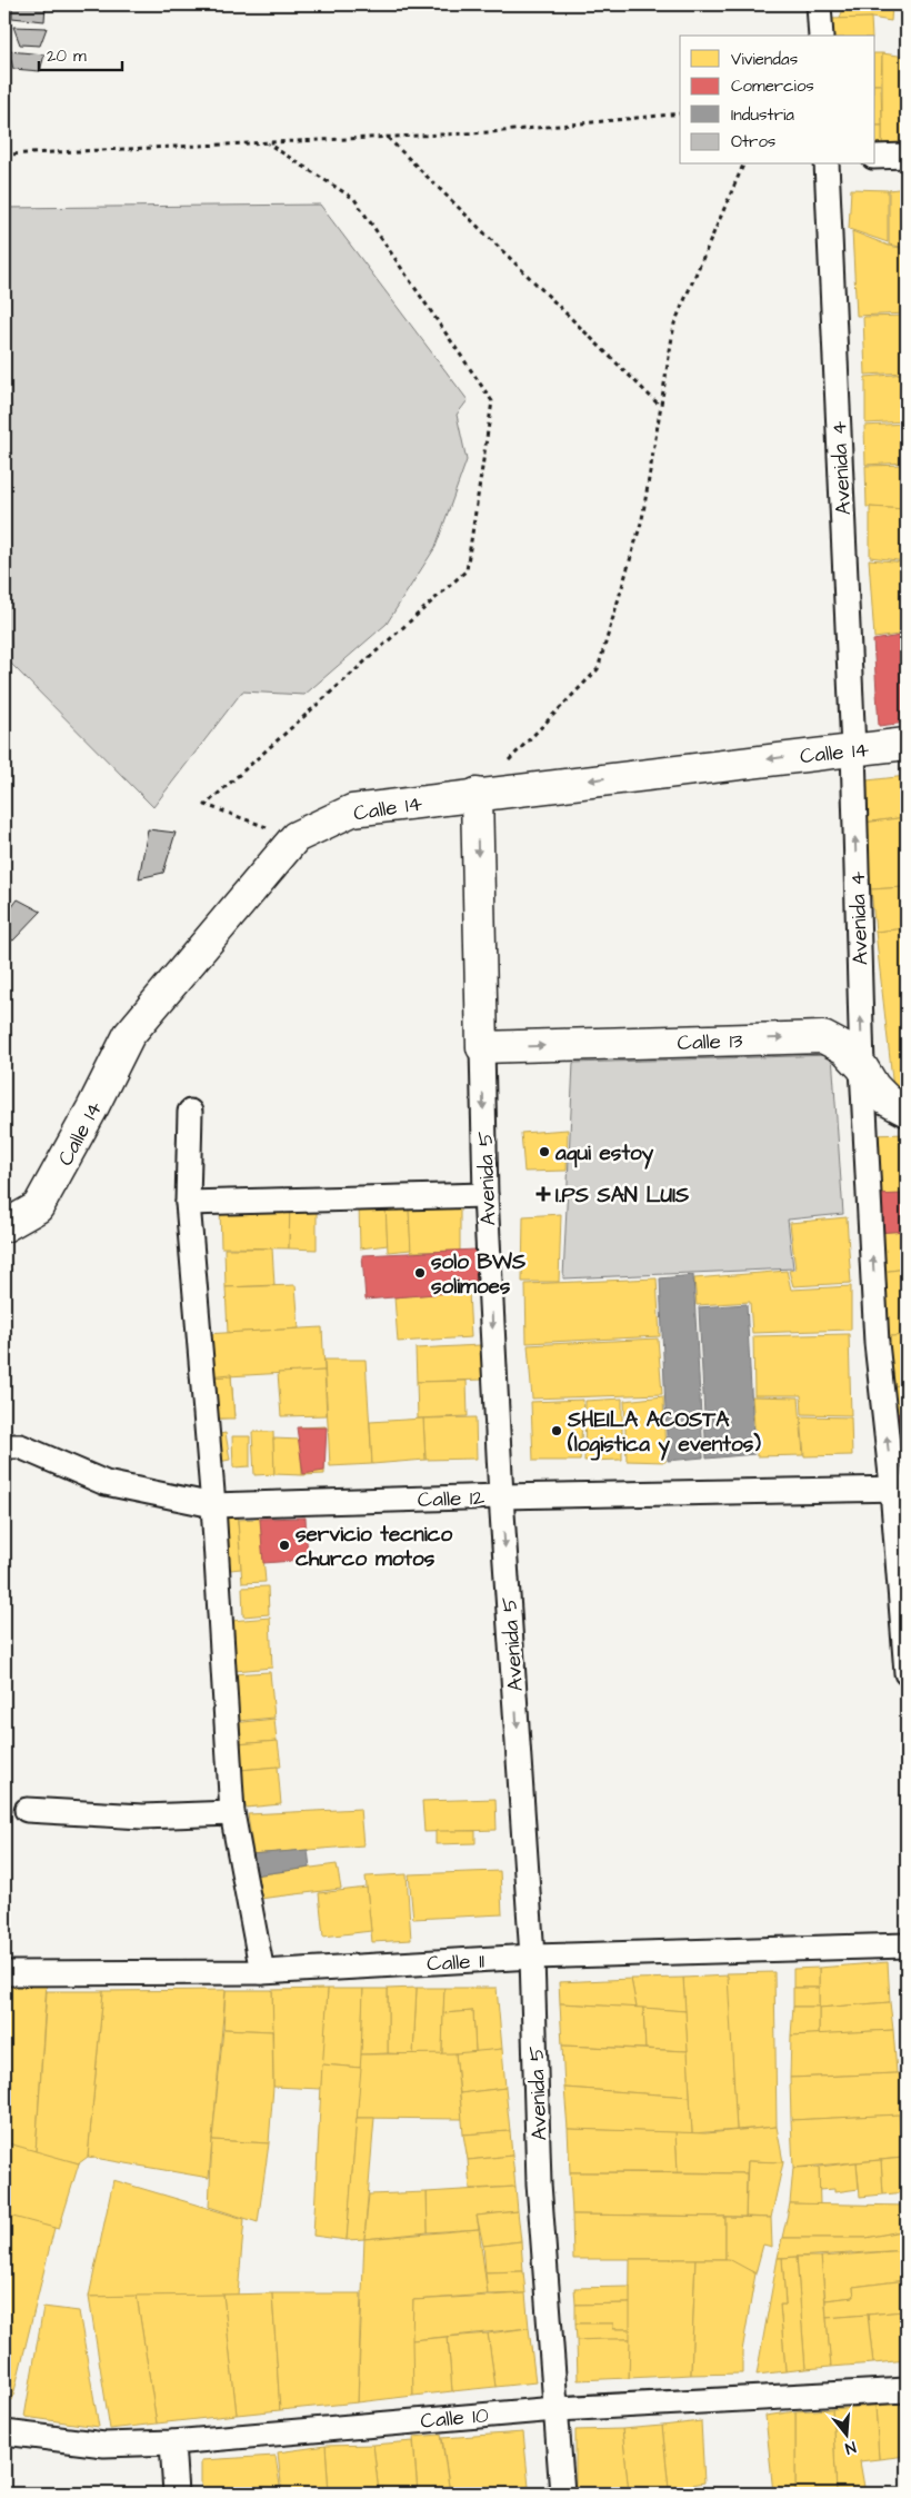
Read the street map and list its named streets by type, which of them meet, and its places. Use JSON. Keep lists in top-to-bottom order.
{
  "streets": {
    "street": [
      "Avenida 4",
      "Calle 14",
      "Calle 13",
      "Avenida 5",
      "Calle 12",
      "Calle 11",
      "Calle 10"
    ]
  },
  "crossings": [
    ["Avenida 4", "Calle 14"],
    ["Avenida 4", "Calle 13"],
    ["Avenida 4", "Calle 12"],
    ["Calle 14", "Avenida 5"],
    ["Calle 13", "Avenida 5"],
    ["Avenida 5", "Calle 12"],
    ["Avenida 5", "Calle 11"],
    ["Avenida 5", "Calle 10"]
  ],
  "one_way": ["Avenida 4", "Calle 13", "Avenida 5"],
  "places": {
    "other": [
      "aqui estoy",
      "solo BWS solimoes",
      "SHEILA ACOSTA (logistica y eventos)",
      "servicio tecnico churco motos"
    ],
    "health": ["I.PS SAN LUIS"]
  },
  "legend": [
    "Viviendas",
    "Comercios",
    "Industria",
    "Otros"
  ],
  "scale_bar": "20 m",
  "north": "bottom"
}
